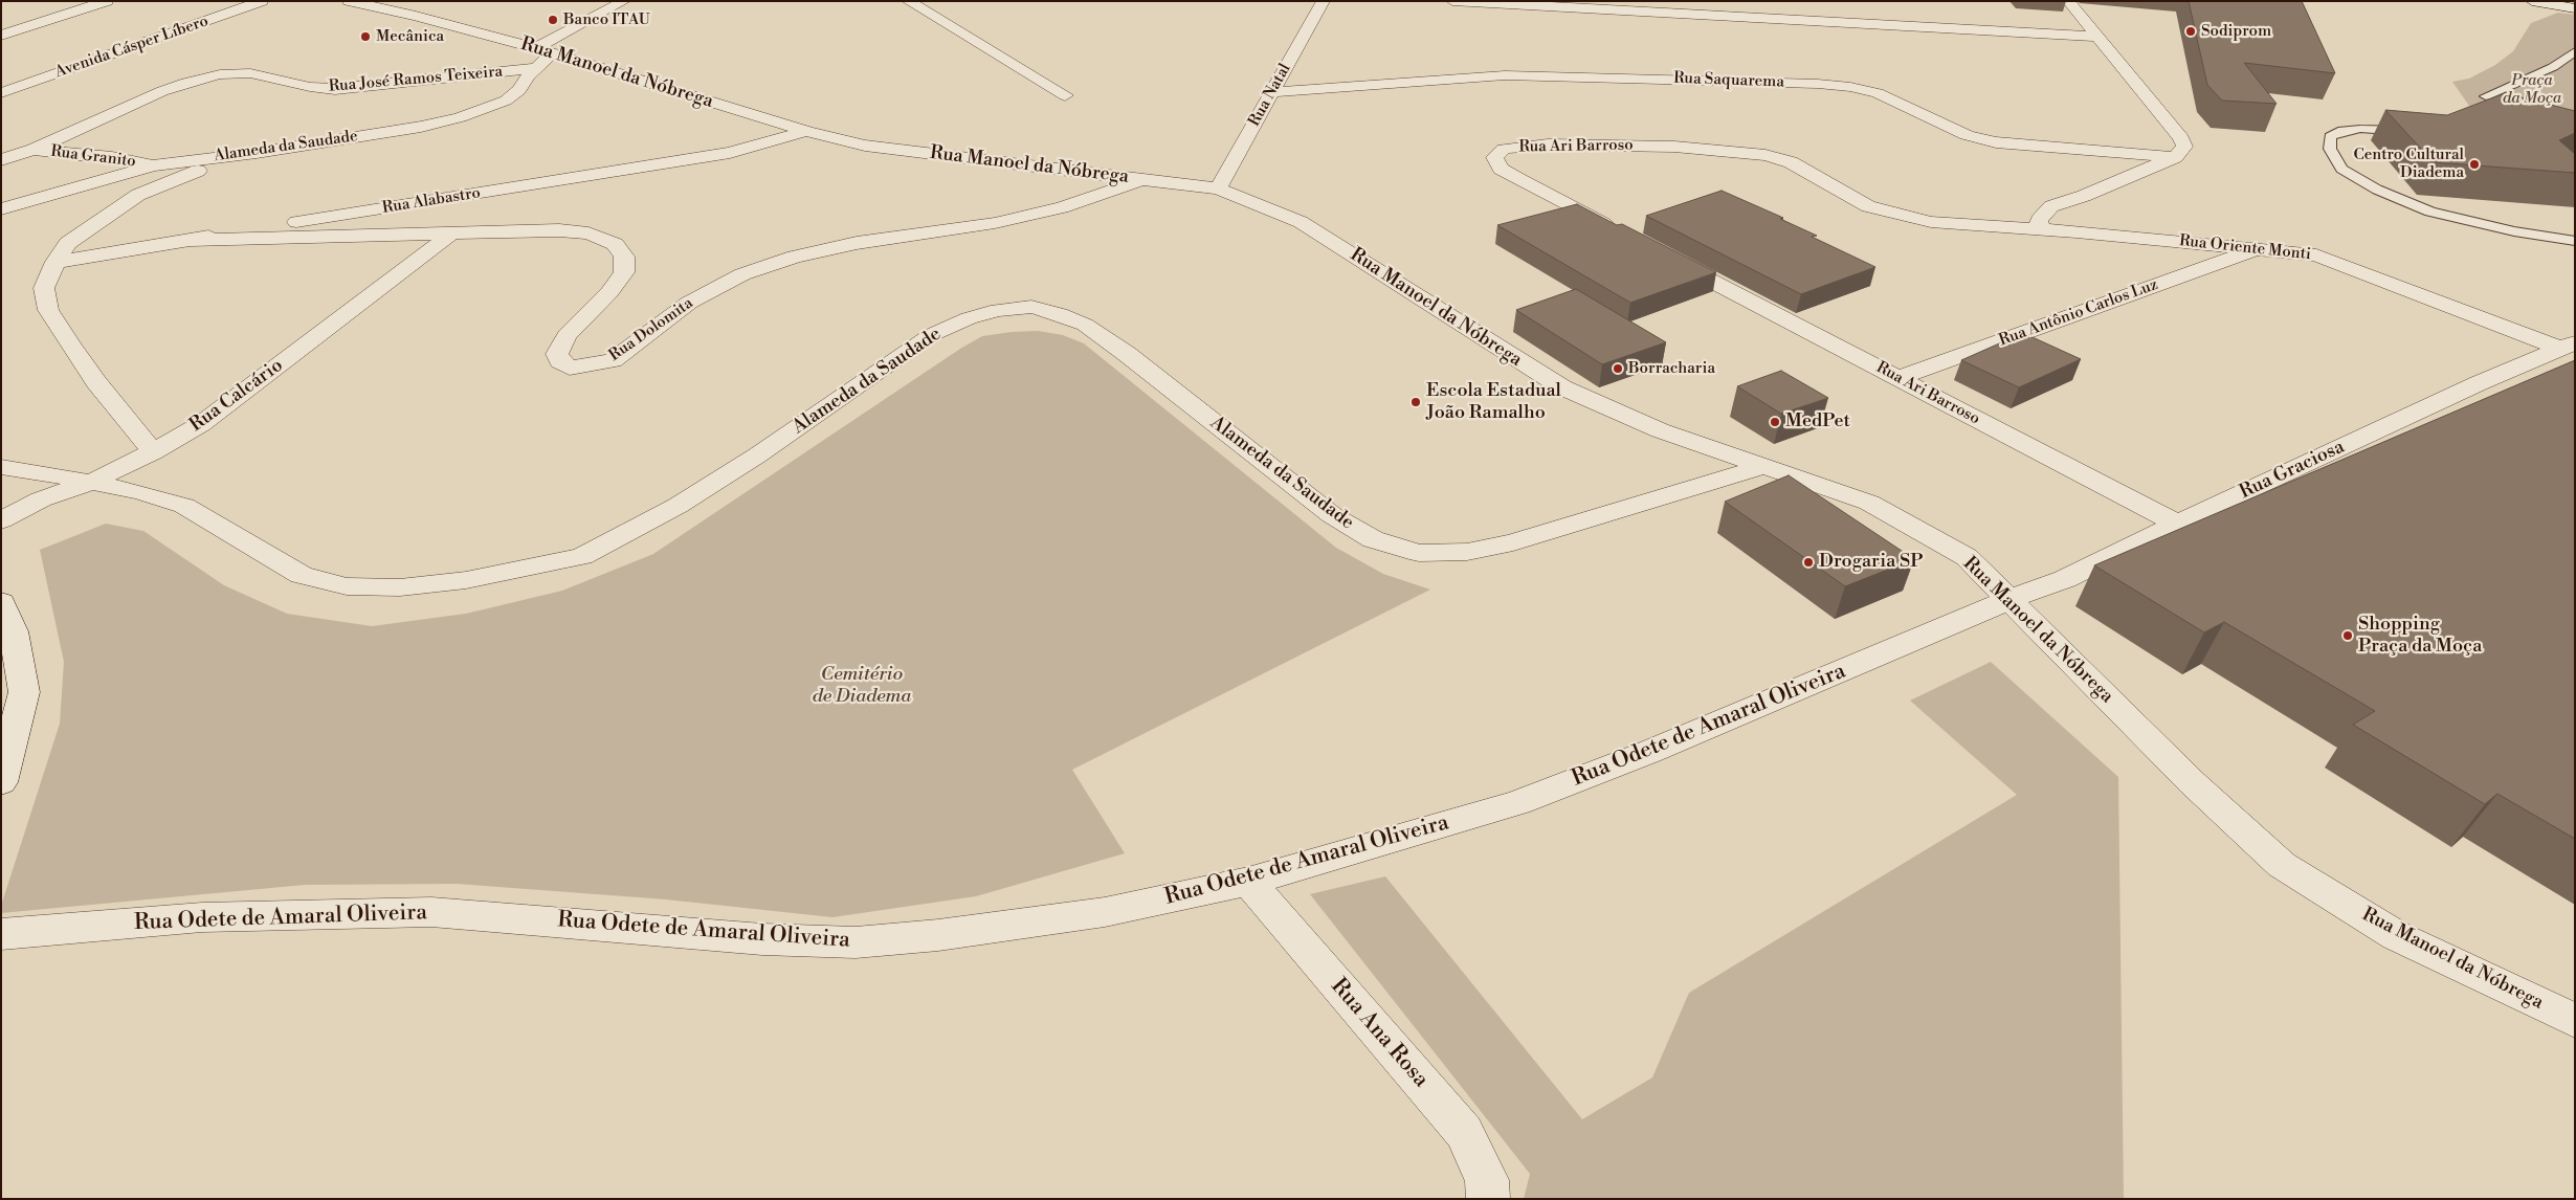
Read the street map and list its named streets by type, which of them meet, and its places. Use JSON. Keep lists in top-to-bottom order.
{
  "streets": {
    "street": [
      "Avenida Cásper Líbero",
      "Rua Manoel da Nóbrega",
      "Rua José Ramos Teixeira",
      "Rua Saquarema",
      "Rua Natal",
      "Alameda da Saudade",
      "Rua Ari Barroso",
      "Rua Granito",
      "Rua Alabastro",
      "Rua Oriente Monti",
      "Rua Antônio Carlos Luz",
      "Rua Dolomita",
      "Rua Calcário",
      "Rua Graciosa",
      "Rua Odete de Amaral Oliveira",
      "Rua Ana Rosa"
    ]
  },
  "crossings": [
    ["Rua Manoel da Nóbrega", "Rua José Ramos Teixeira"],
    ["Rua Manoel da Nóbrega", "Rua Natal"],
    ["Rua Manoel da Nóbrega", "Alameda da Saudade"],
    ["Rua Manoel da Nóbrega", "Rua Alabastro"],
    ["Rua Manoel da Nóbrega", "Rua Dolomita"],
    ["Rua Manoel da Nóbrega", "Rua Graciosa"],
    ["Rua Manoel da Nóbrega", "Rua Odete de Amaral Oliveira"],
    ["Rua José Ramos Teixeira", "Alameda da Saudade"],
    ["Rua José Ramos Teixeira", "Rua Granito"],
    ["Rua Saquarema", "Rua Natal"],
    ["Alameda da Saudade", "Rua Granito"],
    ["Alameda da Saudade", "Rua Calcário"],
    ["Rua Ari Barroso", "Rua Oriente Monti"],
    ["Rua Ari Barroso", "Rua Antônio Carlos Luz"],
    ["Rua Ari Barroso", "Rua Graciosa"],
    ["Rua Alabastro", "Rua Dolomita"],
    ["Rua Oriente Monti", "Rua Antônio Carlos Luz"],
    ["Rua Oriente Monti", "Rua Graciosa"],
    ["Rua Dolomita", "Rua Calcário"],
    ["Rua Graciosa", "Rua Odete de Amaral Oliveira"],
    ["Rua Odete de Amaral Oliveira", "Rua Ana Rosa"]
  ],
  "parks": ["Praça da Moça", "Cemitério de Diadema"],
  "places": [
    "Banco ITAU",
    "Sodiprom",
    "Mecânica",
    "Centro Cultural Diadema",
    "Borracharia",
    "Escola Estadual João Ramalho",
    "MedPet",
    "Drogaria SP",
    "Shopping Praça da Moça"
  ]
}
